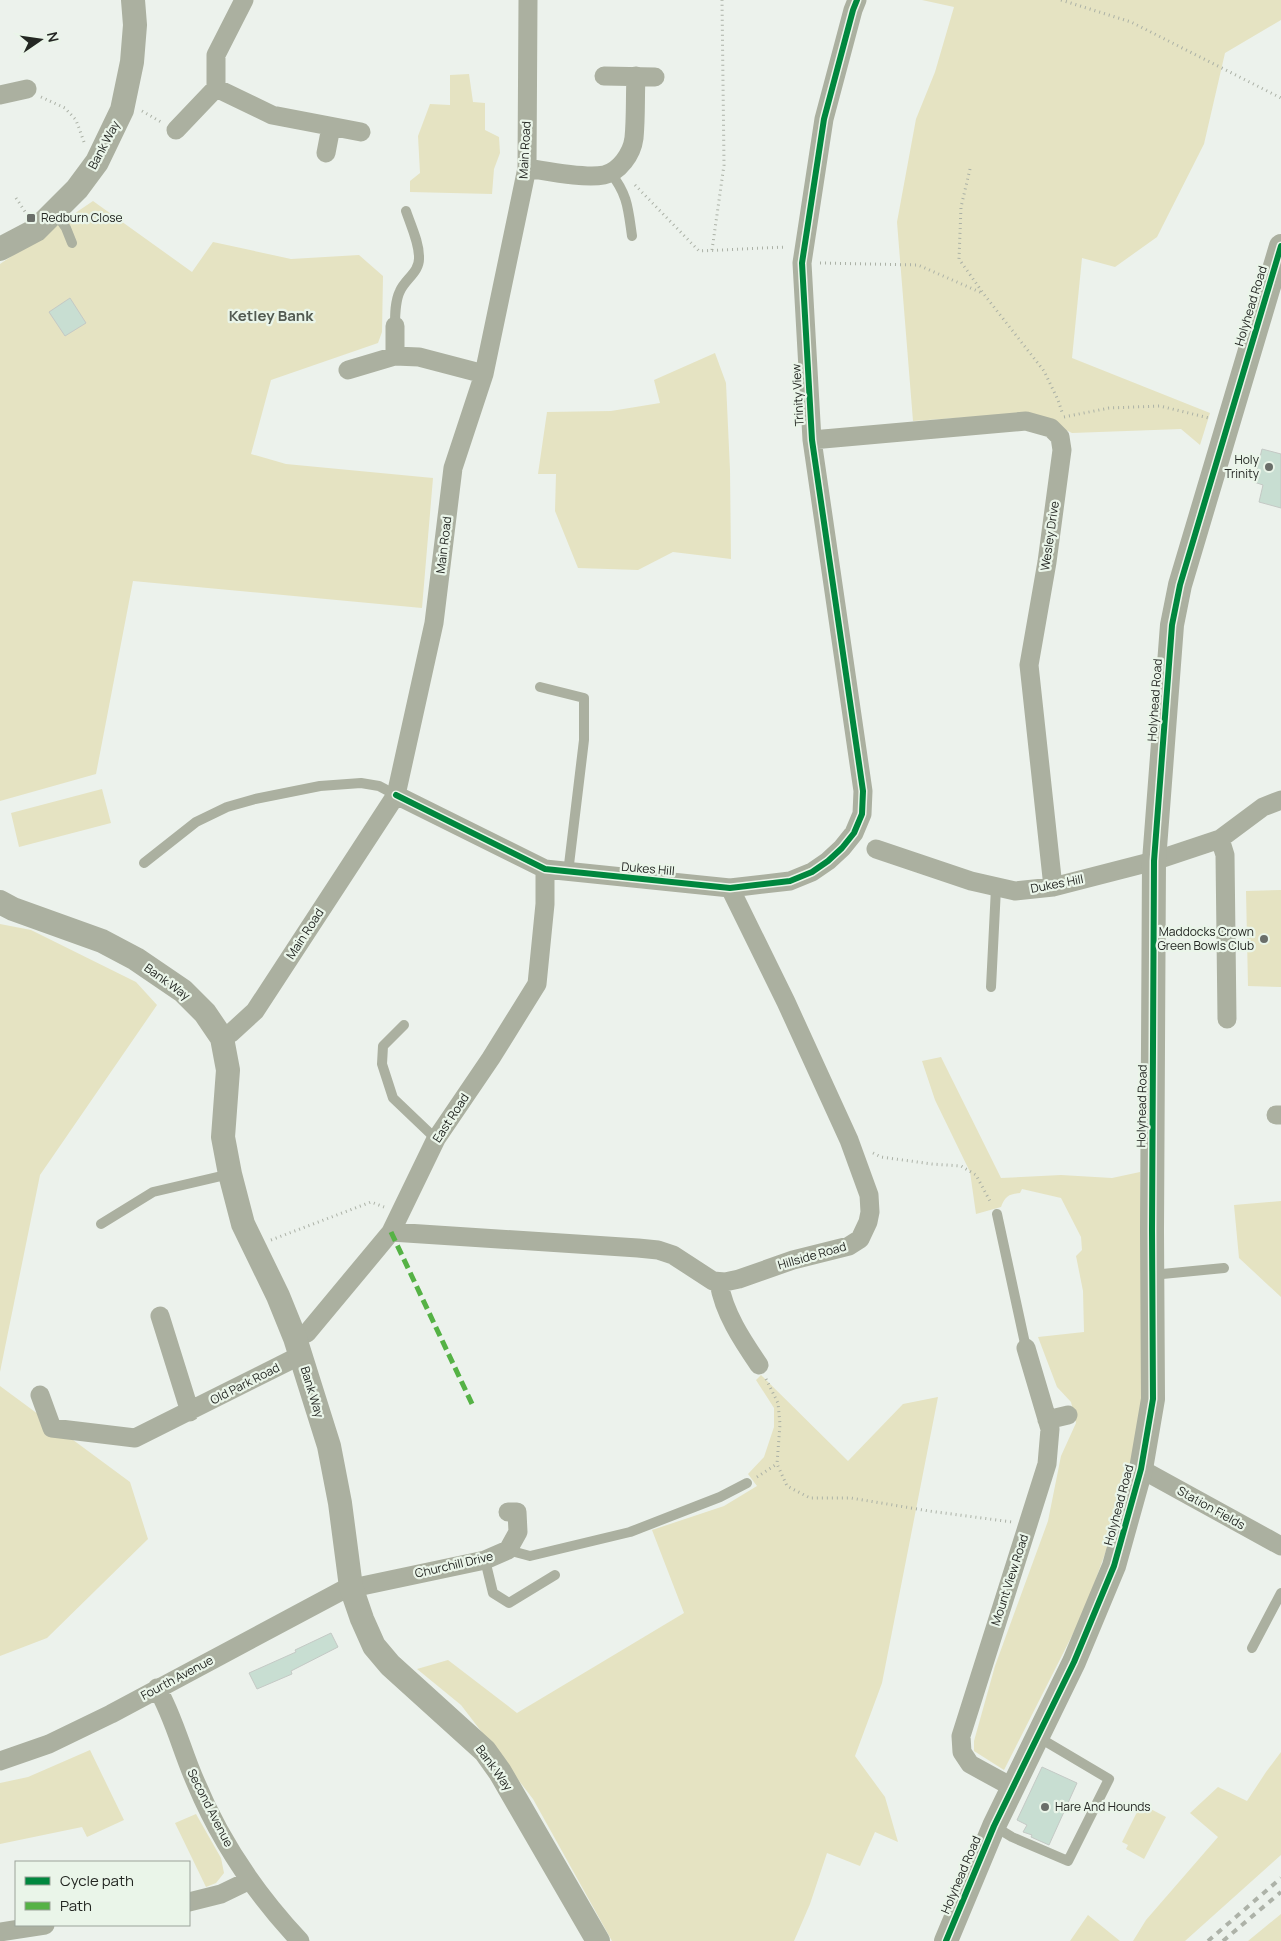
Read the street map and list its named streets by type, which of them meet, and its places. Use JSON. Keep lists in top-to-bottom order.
{
  "streets": {
    "street": [
      "Bank Way",
      "Main Road",
      "Holyhead Road",
      "Trinity View",
      "Wesley Drive",
      "Dukes Hill",
      "East Road",
      "Hillside Road",
      "Old Park Road",
      "Station Fields",
      "Churchill Drive",
      "Mount View Road",
      "Fourth Avenue",
      "Second Avenue"
    ]
  },
  "crossings": [
    ["Bank Way", "Main Road"],
    ["Bank Way", "East Road"],
    ["Bank Way", "Old Park Road"],
    ["Bank Way", "Churchill Drive"],
    ["Bank Way", "Fourth Avenue"],
    ["Main Road", "Dukes Hill"],
    ["Holyhead Road", "Dukes Hill"],
    ["Holyhead Road", "Station Fields"],
    ["Holyhead Road", "Mount View Road"],
    ["Trinity View", "Dukes Hill"],
    ["Wesley Drive", "Dukes Hill"],
    ["Dukes Hill", "East Road"],
    ["Dukes Hill", "Hillside Road"],
    ["East Road", "Old Park Road"],
    ["Churchill Drive", "Fourth Avenue"],
    ["Fourth Avenue", "Second Avenue"]
  ],
  "districts": ["Ketley Bank"],
  "places": {
    "transit": ["Redburn Close"],
    "other": ["Holy Trinity", "Maddocks Crown Green Bowls Club", "Hare And Hounds"]
  },
  "legend": ["Cycle path", "Path"],
  "north": "right"
}
